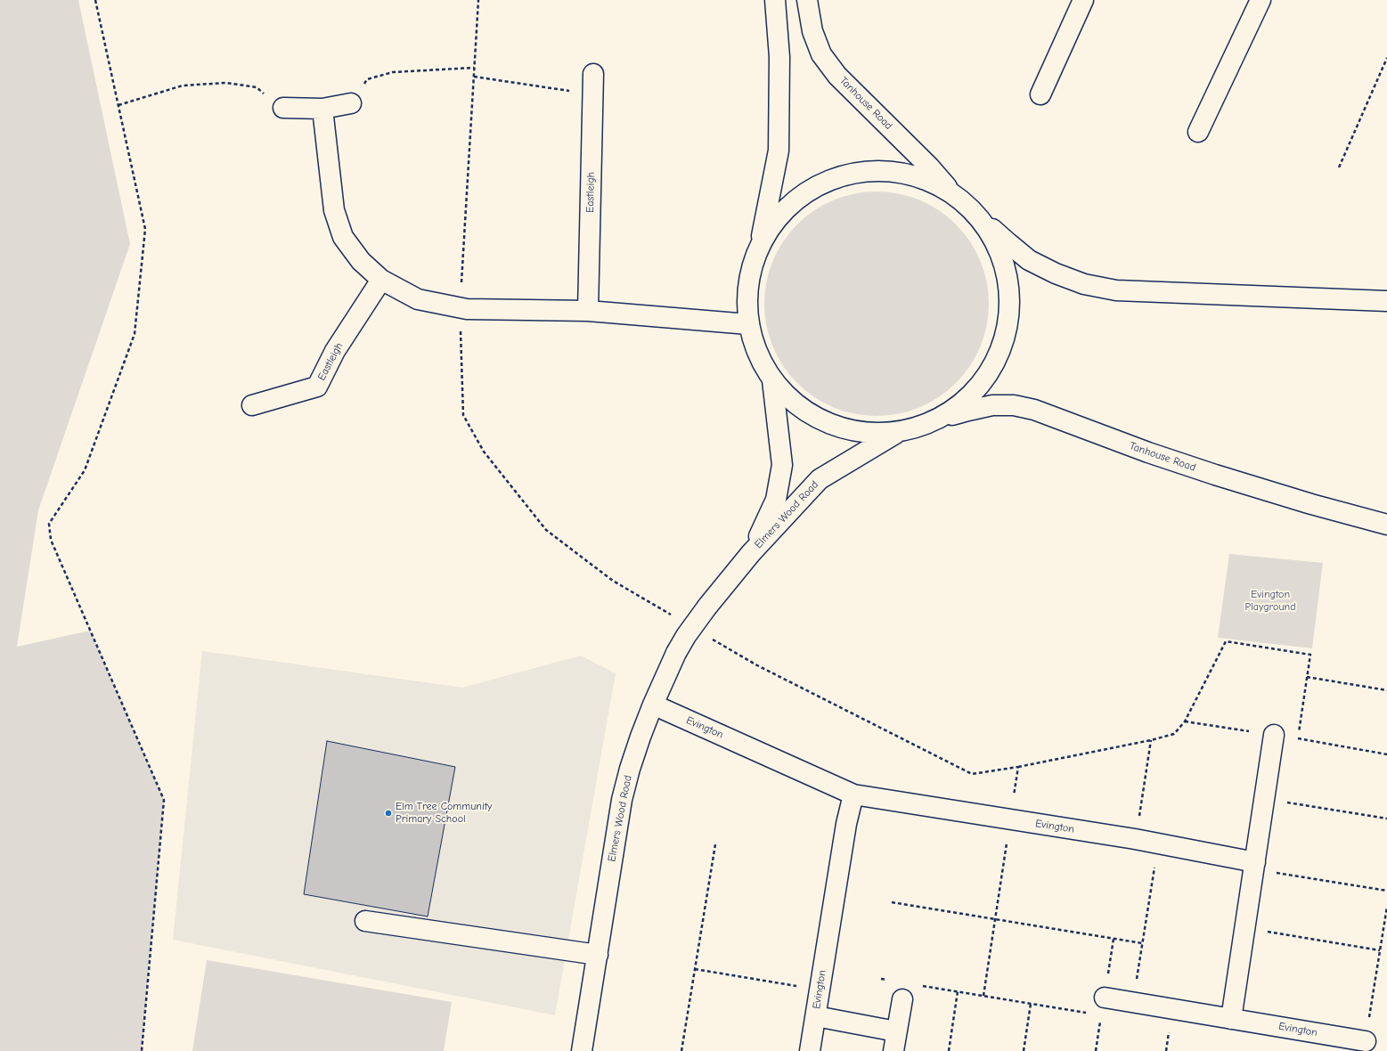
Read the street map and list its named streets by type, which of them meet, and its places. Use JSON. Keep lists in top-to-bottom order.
{
  "streets": {
    "street": [
      "Tanhouse Road",
      "Eastleigh",
      "Elmers Wood Road",
      "Evington"
    ]
  },
  "crossings": [
    ["Tanhouse Road", "Elmers Wood Road"],
    ["Elmers Wood Road", "Evington"]
  ],
  "parks": ["Evington Playground"],
  "places": ["Elm Tree Community Primary School"]
}
